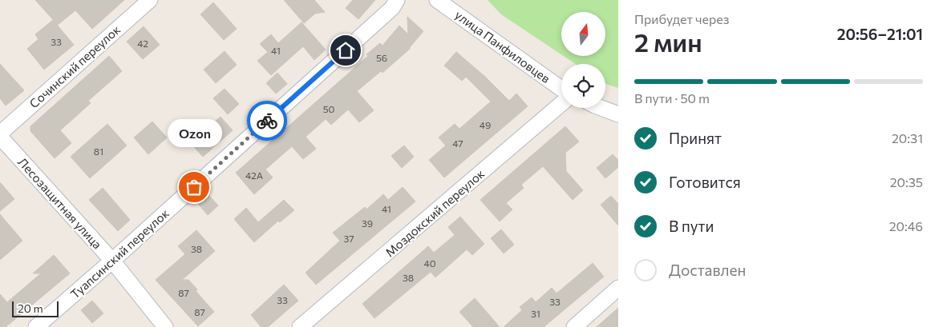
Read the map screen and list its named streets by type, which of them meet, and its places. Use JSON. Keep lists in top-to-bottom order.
{
  "streets": {
    "street": [
      "улица Панфиловцев",
      "Сочинский переулок",
      "Лесозащитная улица",
      "Моздокский переулок",
      "Туапсинский переулок"
    ]
  },
  "crossings": [
    ["Сочинский переулок", "Лесозащитная улица"],
    ["Лесозащитная улица", "Туапсинский переулок"]
  ],
  "places": ["Ozon"],
  "house_numbers": [
    "33",
    "42",
    "41",
    "56",
    "50",
    "49",
    "47",
    "81",
    "42А",
    "41",
    "39",
    "37",
    "38",
    "40",
    "38",
    "87",
    "33",
    "33",
    "87",
    "31"
  ],
  "scale_bar": "20 m",
  "north": "top",
  "page": {
    "heading": ["2 мин", "Прибудет через", "20:56–21:01"],
    "bar": "В пути · 50 m",
    "list": [
      ["Принят", "20:31"],
      ["Готовится", "20:35"],
      ["В пути", "20:46"],
      "Доставлен"
    ],
    "bubble": "Ozon",
    "scale": "20 m"
  }
}
